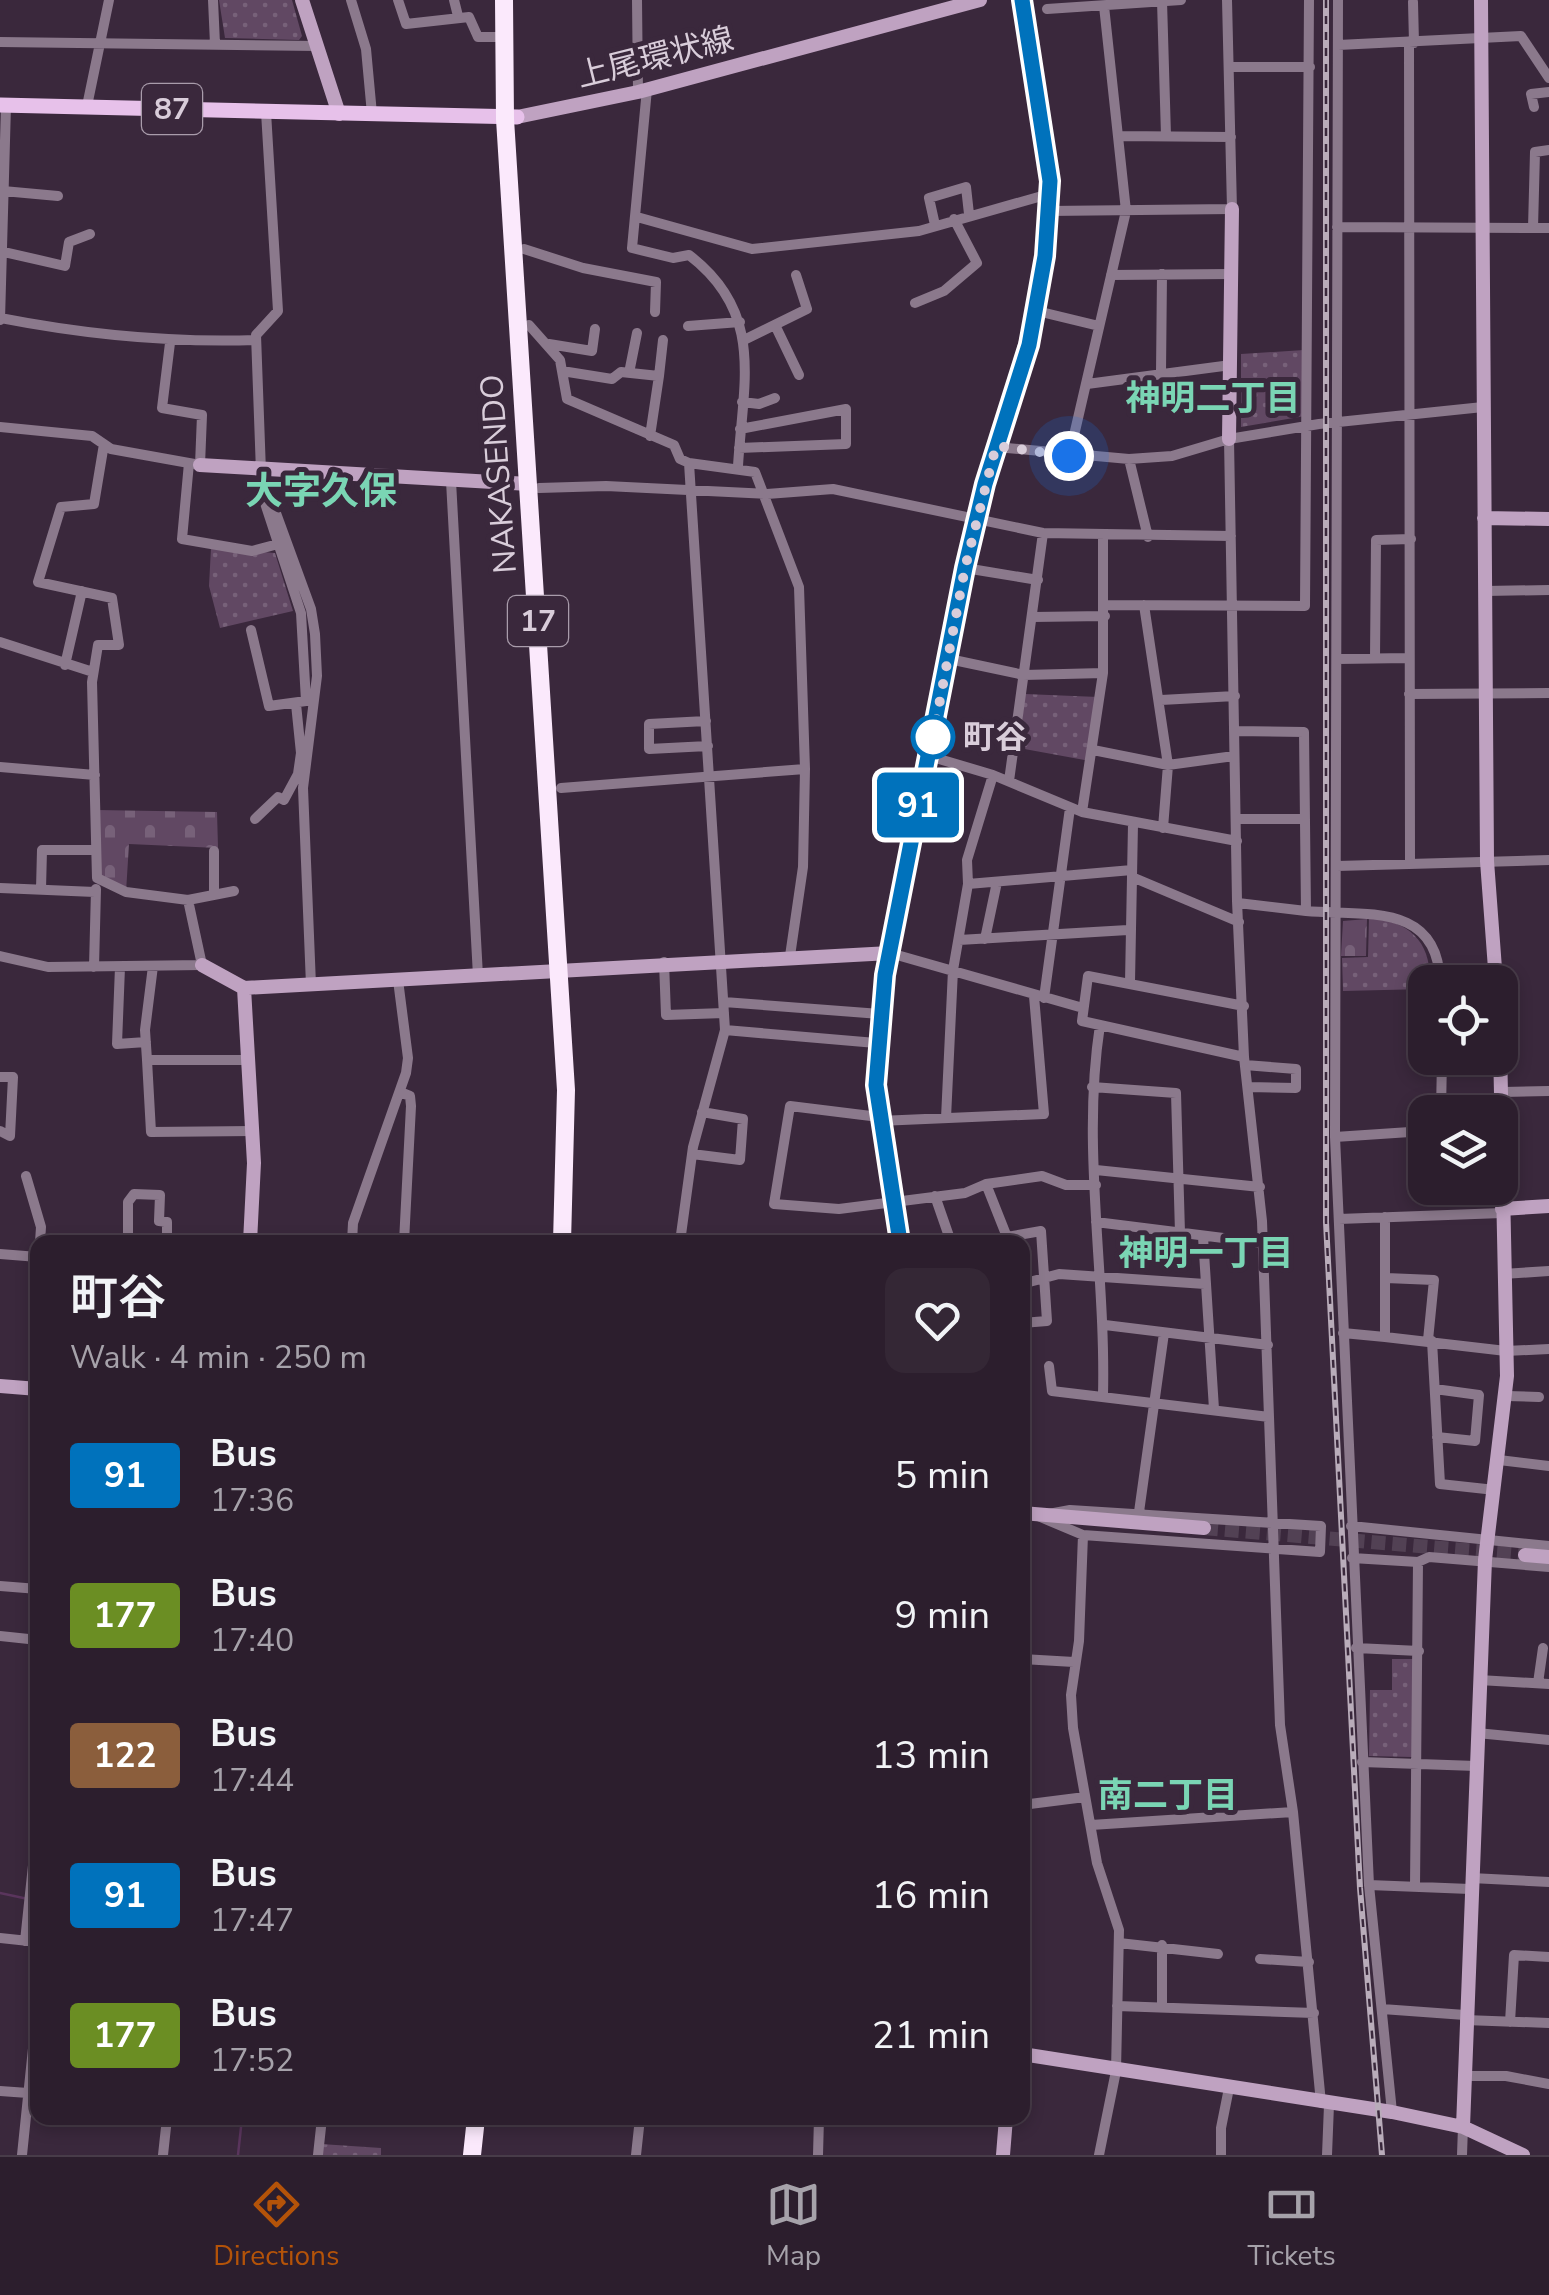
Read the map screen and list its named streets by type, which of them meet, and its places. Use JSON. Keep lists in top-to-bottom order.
{
  "streets": {
    "highway": ["NAKASENDO", "17"],
    "main road": ["87"],
    "street": ["上尾環状線"]
  },
  "crossings": [
    ["上尾環状線", "87"],
    ["上尾環状線", "NAKASENDO"],
    ["87", "NAKASENDO"]
  ],
  "districts": [
    "神明二丁目",
    "大字久保",
    "神明一丁目",
    "南二丁目"
  ],
  "places": ["町谷"],
  "lines": ["bus line 91"],
  "page": {
    "on_map": "91",
    "heading": ["町谷", "Walk · 4 min · 250 m"],
    "list": [
      {
        "mark": "91",
        "name": "Bus",
        "note": "17:36",
        "value": "5 min"
      },
      {
        "mark": "177",
        "name": "Bus",
        "note": "17:40",
        "value": "9 min"
      },
      {
        "mark": "122",
        "name": "Bus",
        "note": "17:44",
        "value": "13 min"
      },
      {
        "mark": "91",
        "name": "Bus",
        "note": "17:47",
        "value": "16 min"
      },
      {
        "mark": "177",
        "name": "Bus",
        "note": "17:52",
        "value": "21 min"
      }
    ],
    "tabs": ["Directions", "Map", "Tickets"]
  }
}
